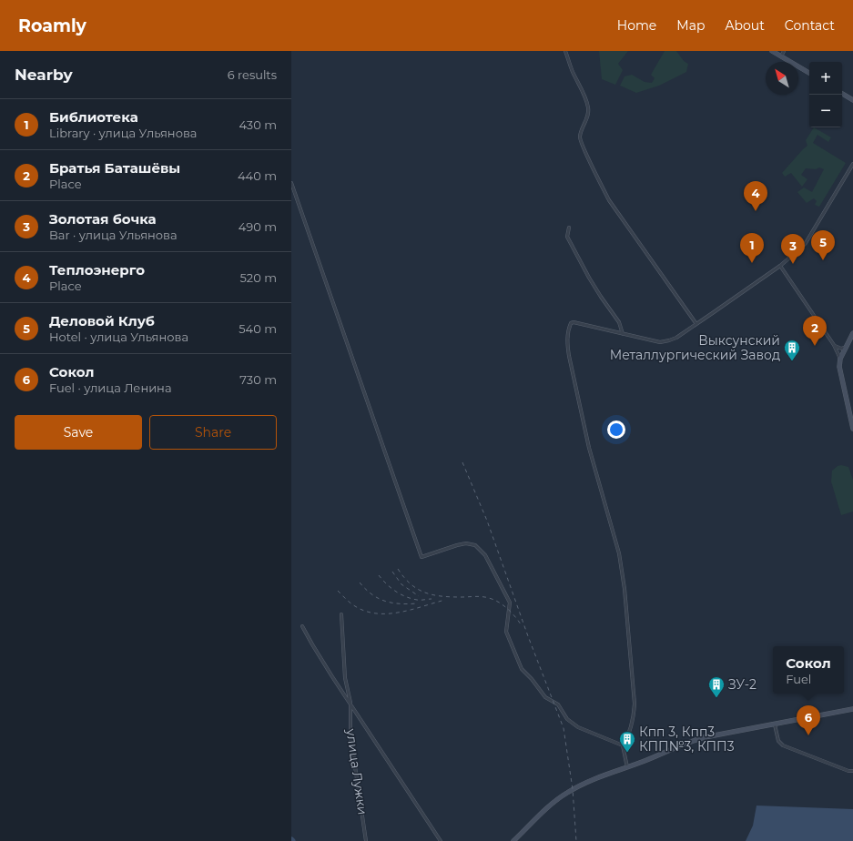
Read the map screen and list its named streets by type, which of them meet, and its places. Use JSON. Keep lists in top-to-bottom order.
{
  "streets": {
    "street": ["улица Лужки"]
  },
  "places": {
    "building": ["Выксунский Металлургический Завод", "ЗУ-2", "Кпп 3, Кпп3 КПП№3, КПП3"]
  },
  "north": "top left",
  "page": {
    "header": "Roamly",
    "nav": [
      "Home",
      "Map",
      "About",
      "Contact"
    ],
    "heading": ["Nearby", "6 results"],
    "map_buttons": ["+", "−"],
    "list": [
      {
        "mark": "1",
        "name": "Библиотека",
        "note": "Library · улица Ульянова",
        "value": "430 m"
      },
      {
        "mark": "2",
        "name": "Братья Баташёвы",
        "note": "Place",
        "value": "440 m"
      },
      {
        "mark": "3",
        "name": "Золотая бочка",
        "note": "Bar · улица Ульянова",
        "value": "490 m"
      },
      {
        "mark": "4",
        "name": "Теплоэнерго",
        "note": "Place",
        "value": "520 m"
      },
      {
        "mark": "5",
        "name": "Деловой Клуб",
        "note": "Hotel · улица Ульянова",
        "value": "540 m"
      },
      {
        "mark": "6",
        "name": "Сокол",
        "note": "Fuel · улица Ленина",
        "value": "730 m"
      }
    ],
    "pins": [
      "4",
      "5",
      "1",
      "3",
      "2",
      "6"
    ],
    "buttons": ["Save", "Share"],
    "popup": ["Сокол", "Fuel"]
  }
}
